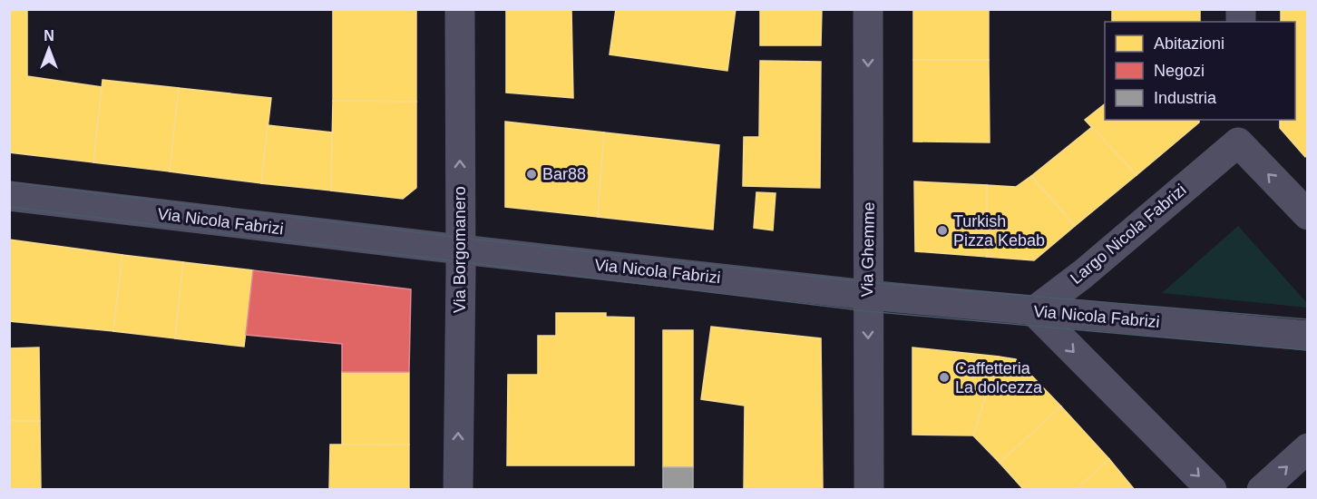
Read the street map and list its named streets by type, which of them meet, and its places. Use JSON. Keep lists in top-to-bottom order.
{
  "streets": {
    "street": [
      "Via Nicola Fabrizi",
      "Largo Nicola Fabrizi",
      "Via Borgomanero",
      "Via Ghemme"
    ]
  },
  "crossings": [
    ["Via Nicola Fabrizi", "Largo Nicola Fabrizi"],
    ["Via Nicola Fabrizi", "Via Borgomanero"],
    ["Via Nicola Fabrizi", "Via Ghemme"]
  ],
  "one_way": ["Via Borgomanero", "Via Ghemme"],
  "places": ["Bar88", "Turkish Pizza Kebab", "Caffetteria La dolcezza"],
  "legend": ["Abitazioni", "Negozi", "Industria"],
  "north": "top"
}
